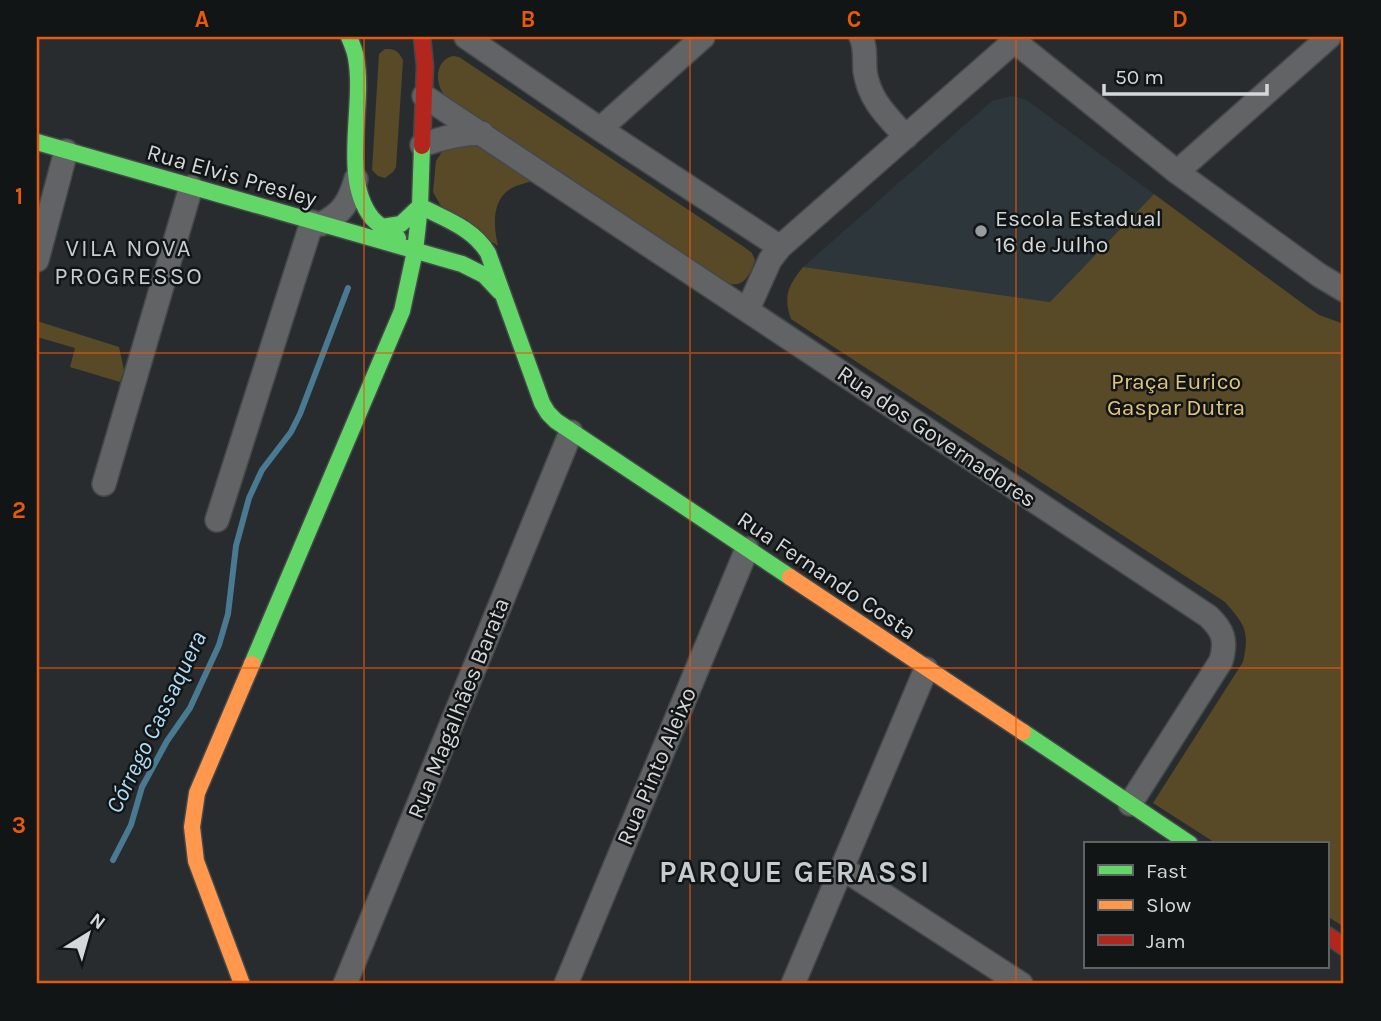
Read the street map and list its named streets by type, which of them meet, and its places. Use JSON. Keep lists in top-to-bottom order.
{
  "streets": {
    "street": [
      "Rua Elvis Presley",
      "Rua dos Governadores",
      "Rua Fernando Costa",
      "Rua Magalhães Barata",
      "Rua Pinto Aleixo"
    ]
  },
  "crossings": [
    ["Rua Elvis Presley", "Rua Fernando Costa"],
    ["Rua dos Governadores", "Rua Fernando Costa"],
    ["Rua Fernando Costa", "Rua Magalhães Barata"],
    ["Rua Fernando Costa", "Rua Pinto Aleixo"]
  ],
  "districts": ["VILA NOVA PROGRESSO", "PARQUE GERASSI"],
  "water": ["Córrego Cassaquera"],
  "parks": ["Praça Eurico Gaspar Dutra"],
  "places": ["Escola Estadual 16 de Julho"],
  "legend": ["Fast", "Slow", "Jam"],
  "scale_bar": "50 m",
  "north": "top right",
  "grid": {
    "columns": [
      "A",
      "B",
      "C",
      "D"
    ],
    "rows": ["1", "2", "3"]
  }
}
